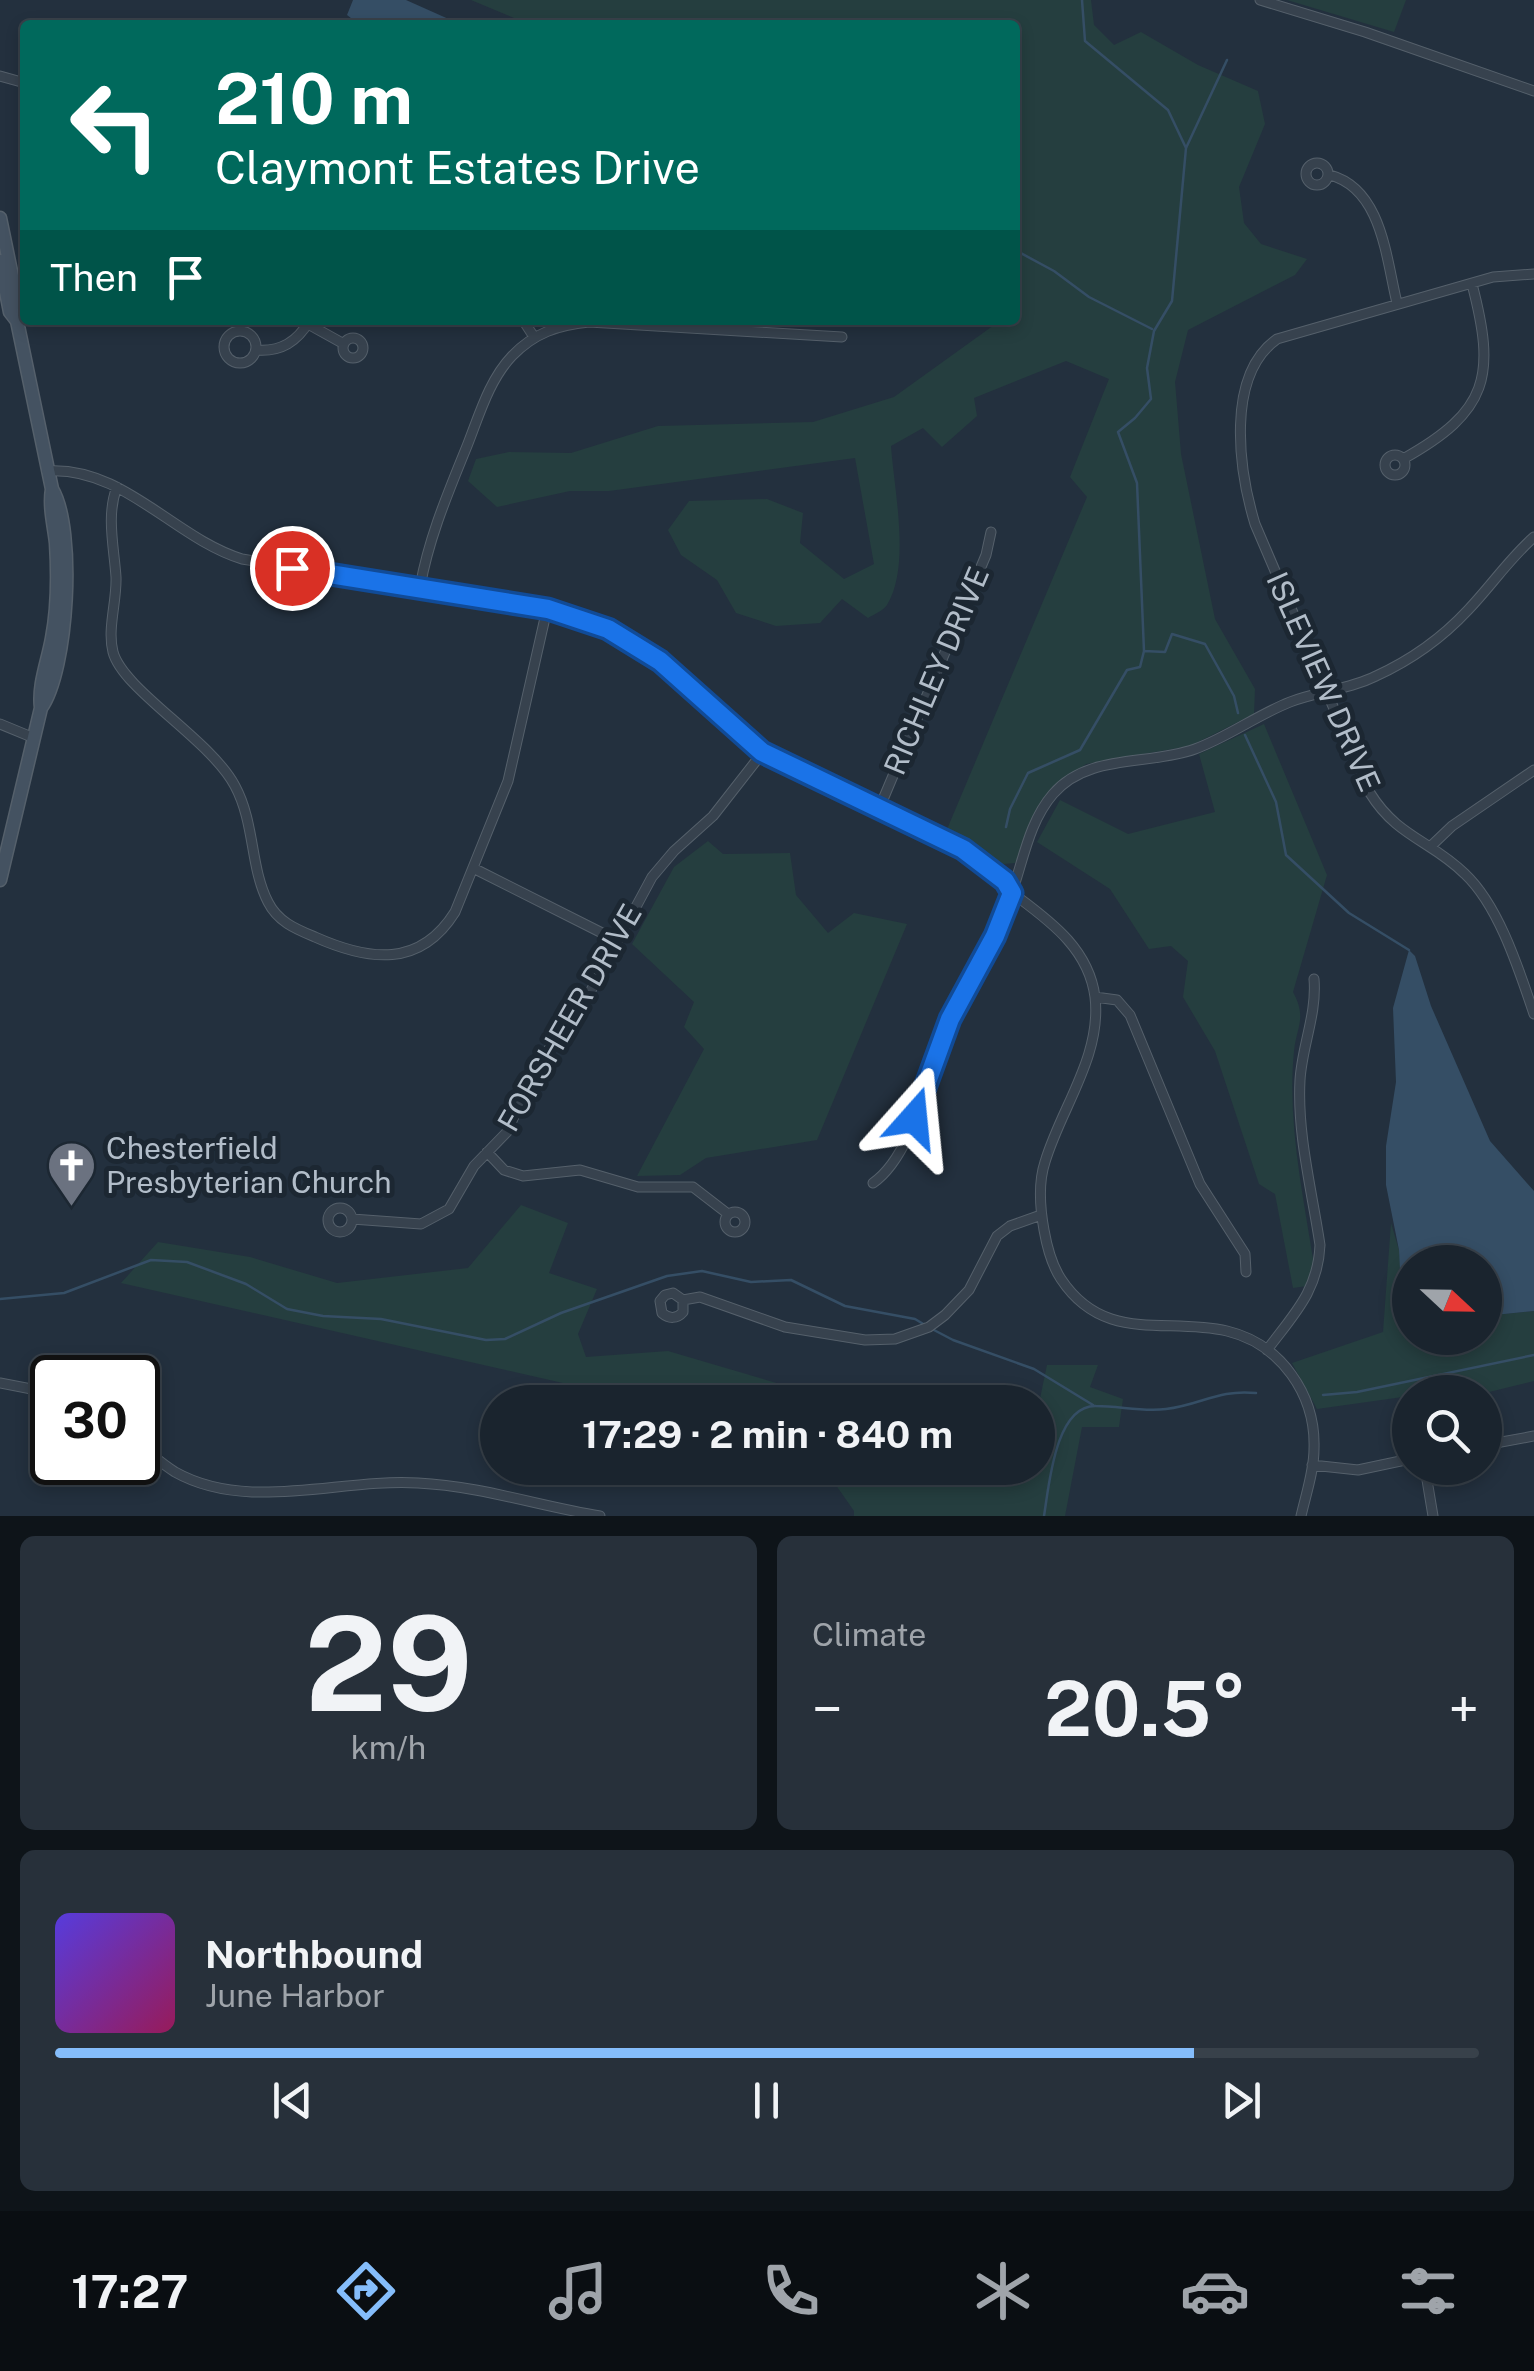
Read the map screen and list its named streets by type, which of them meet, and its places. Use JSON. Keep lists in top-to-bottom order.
{
  "streets": {
    "street": ["RICHLEY DRIVE", "ISLEVIEW DRIVE", "FORSHEER DRIVE"]
  },
  "places": {
    "church": ["Chesterfield Presbyterian Church"]
  },
  "north": "right",
  "page": {
    "turn": ["210 m", "Claymont Estates Drive"],
    "then": "Then",
    "limit": "30",
    "trip": "17:29 · 2 min · 840 m",
    "tile": [
      ["29", "km/h"],
      "Climate"
    ],
    "heat": ["−", "20.5°", "+"],
    "song": ["Northbound", "June Harbor"],
    "tabs": "17:27"
  }
}
